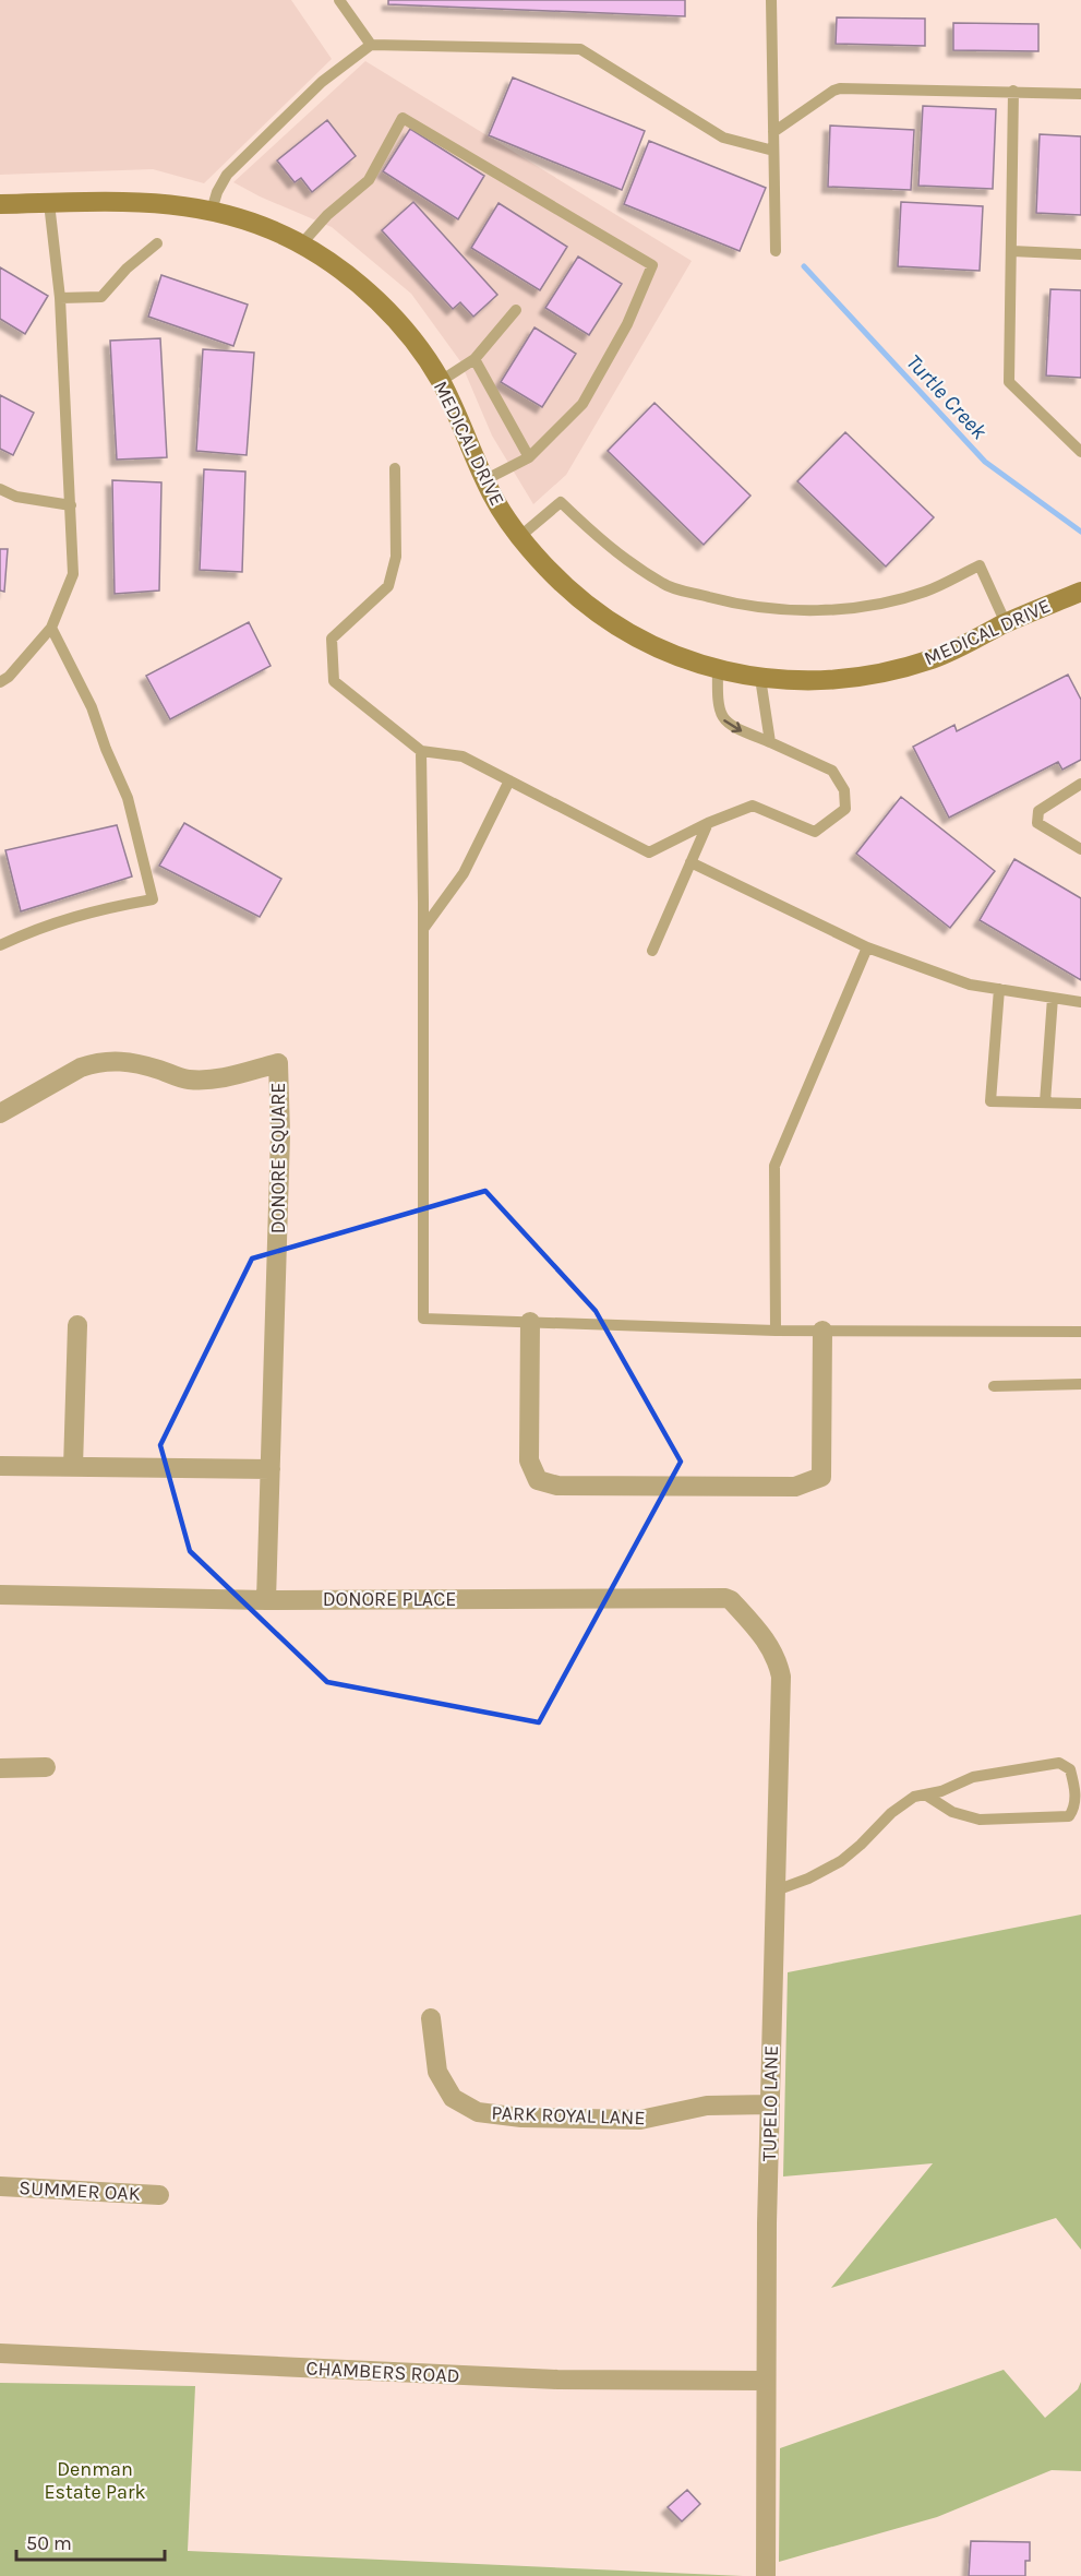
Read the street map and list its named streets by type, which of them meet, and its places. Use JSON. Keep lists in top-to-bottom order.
{
  "streets": {
    "street": [
      "MEDICAL DRIVE",
      "DONORE SQUARE",
      "DONORE PLACE",
      "TUPELO LANE",
      "PARK ROYAL LANE",
      "SUMMER OAK",
      "CHAMBERS ROAD"
    ]
  },
  "crossings": [
    ["DONORE SQUARE", "DONORE PLACE"],
    ["DONORE PLACE", "TUPELO LANE"],
    ["TUPELO LANE", "PARK ROYAL LANE"],
    ["TUPELO LANE", "CHAMBERS ROAD"]
  ],
  "water": ["Turtle Creek"],
  "parks": ["Denman Estate Park"],
  "scale_bar": "50 m"
}
